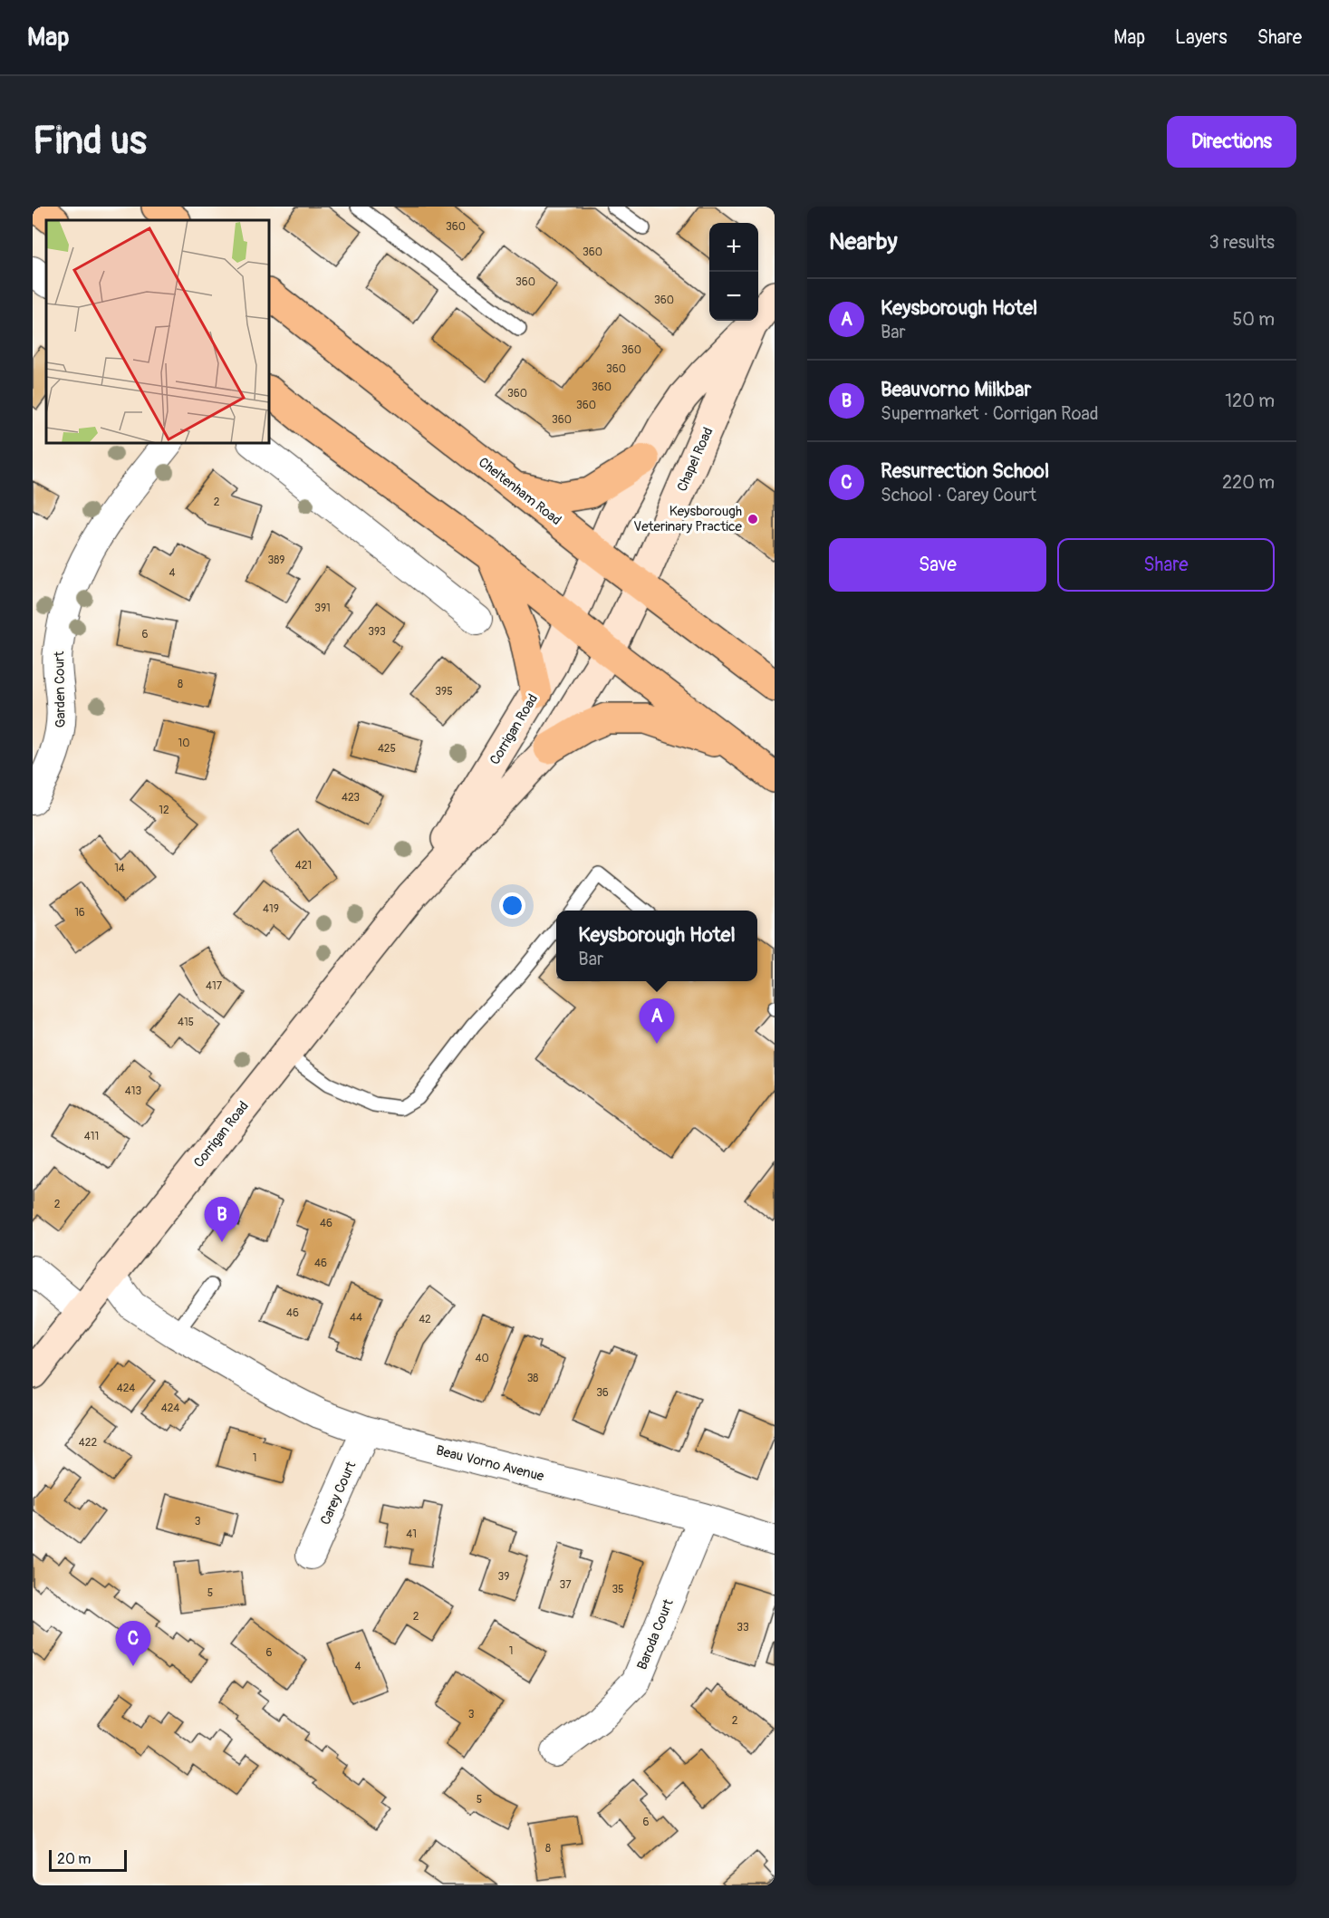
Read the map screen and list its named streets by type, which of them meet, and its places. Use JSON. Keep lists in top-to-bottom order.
{
  "streets": {
    "main road": ["Chapel Road", "Cheltenham Road", "Corrigan Road"],
    "street": [
      "Garden Court",
      "Beau Vorno Avenue",
      "Carey Court",
      "Baroda Court"
    ]
  },
  "crossings": [
    ["Chapel Road", "Cheltenham Road"],
    ["Chapel Road", "Corrigan Road"],
    ["Cheltenham Road", "Corrigan Road"],
    ["Corrigan Road", "Beau Vorno Avenue"],
    ["Beau Vorno Avenue", "Carey Court"],
    ["Beau Vorno Avenue", "Baroda Court"]
  ],
  "places": ["Keysborough Veterinary Practice"],
  "house_numbers": [
    "360",
    "360",
    "360",
    "360",
    "360",
    "360",
    "360",
    "360",
    "360",
    "360",
    "2",
    "389",
    "4",
    "391",
    "393",
    "6",
    "8",
    "395",
    "10",
    "425",
    "423",
    "12",
    "421",
    "14",
    "419",
    "16",
    "417",
    "415",
    "413",
    "411",
    "2",
    "46",
    "46",
    "46",
    "44",
    "42",
    "40",
    "38",
    "424",
    "36",
    "424",
    "422",
    "1",
    "3",
    "41",
    "39",
    "37",
    "35",
    "5",
    "2",
    "33",
    "1",
    "6",
    "4",
    "3",
    "2",
    "5",
    "6",
    "8"
  ],
  "scale_bar": "20 m",
  "page": {
    "header": "Map",
    "nav": ["Map", "Layers", "Share"],
    "buttons": [
      "Directions",
      ["Save", "Share"]
    ],
    "title": "Find us",
    "heading": ["Nearby", "3 results"],
    "map_buttons": ["+", "−"],
    "list": [
      {
        "mark": "A",
        "name": "Keysborough Hotel",
        "note": "Bar",
        "value": "50 m"
      },
      {
        "mark": "B",
        "name": "Beauvorno Milkbar",
        "note": "Supermarket · Corrigan Road",
        "value": "120 m"
      },
      {
        "mark": "C",
        "name": "Resurrection School",
        "note": "School · Carey Court",
        "value": "220 m"
      }
    ],
    "popup": ["Keysborough Hotel", "Bar"],
    "pins": ["A", "B", "C"],
    "scale": "20 m"
  }
}
